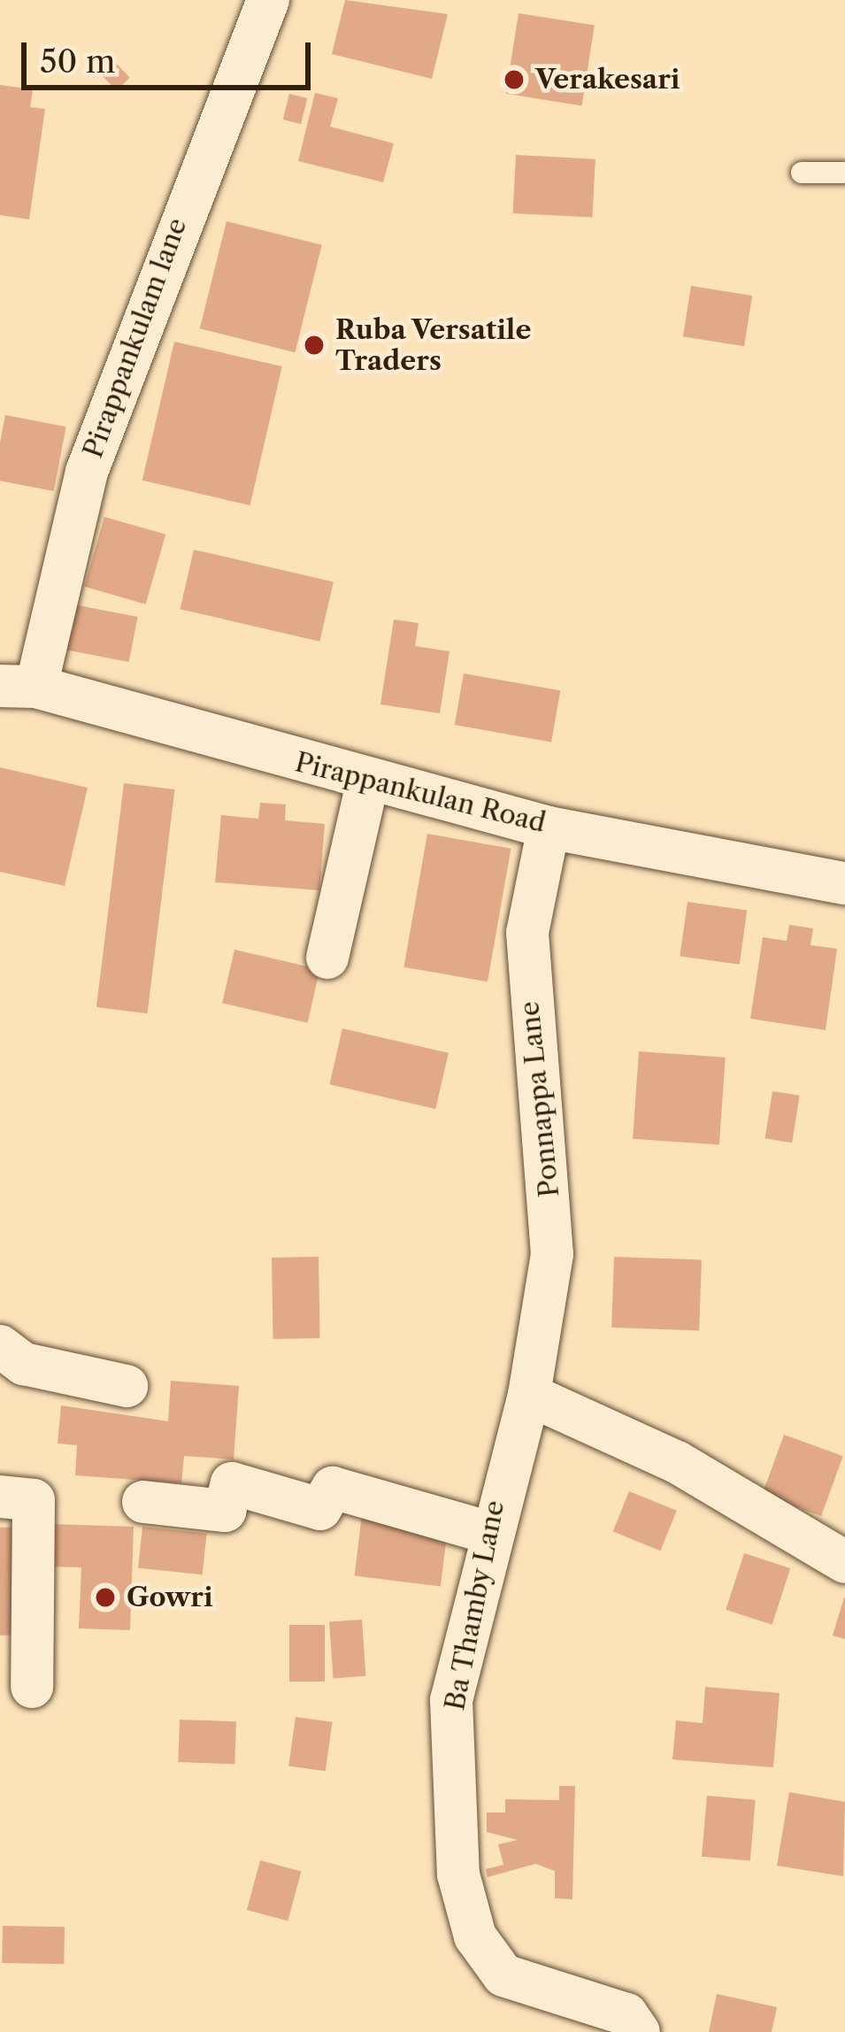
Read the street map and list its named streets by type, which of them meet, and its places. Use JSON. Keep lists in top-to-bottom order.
{
  "streets": {
    "street": [
      "Pirappankulam lane",
      "Pirappankulan Road",
      "Ponnappa Lane",
      "Ba Thamby Lane"
    ]
  },
  "crossings": [
    ["Pirappankulam lane", "Pirappankulan Road"],
    ["Pirappankulan Road", "Ponnappa Lane"],
    ["Ponnappa Lane", "Ba Thamby Lane"]
  ],
  "places": ["Verakesari", "Ruba Versatile Traders", "Gowri"],
  "scale_bar": "50 m"
}
